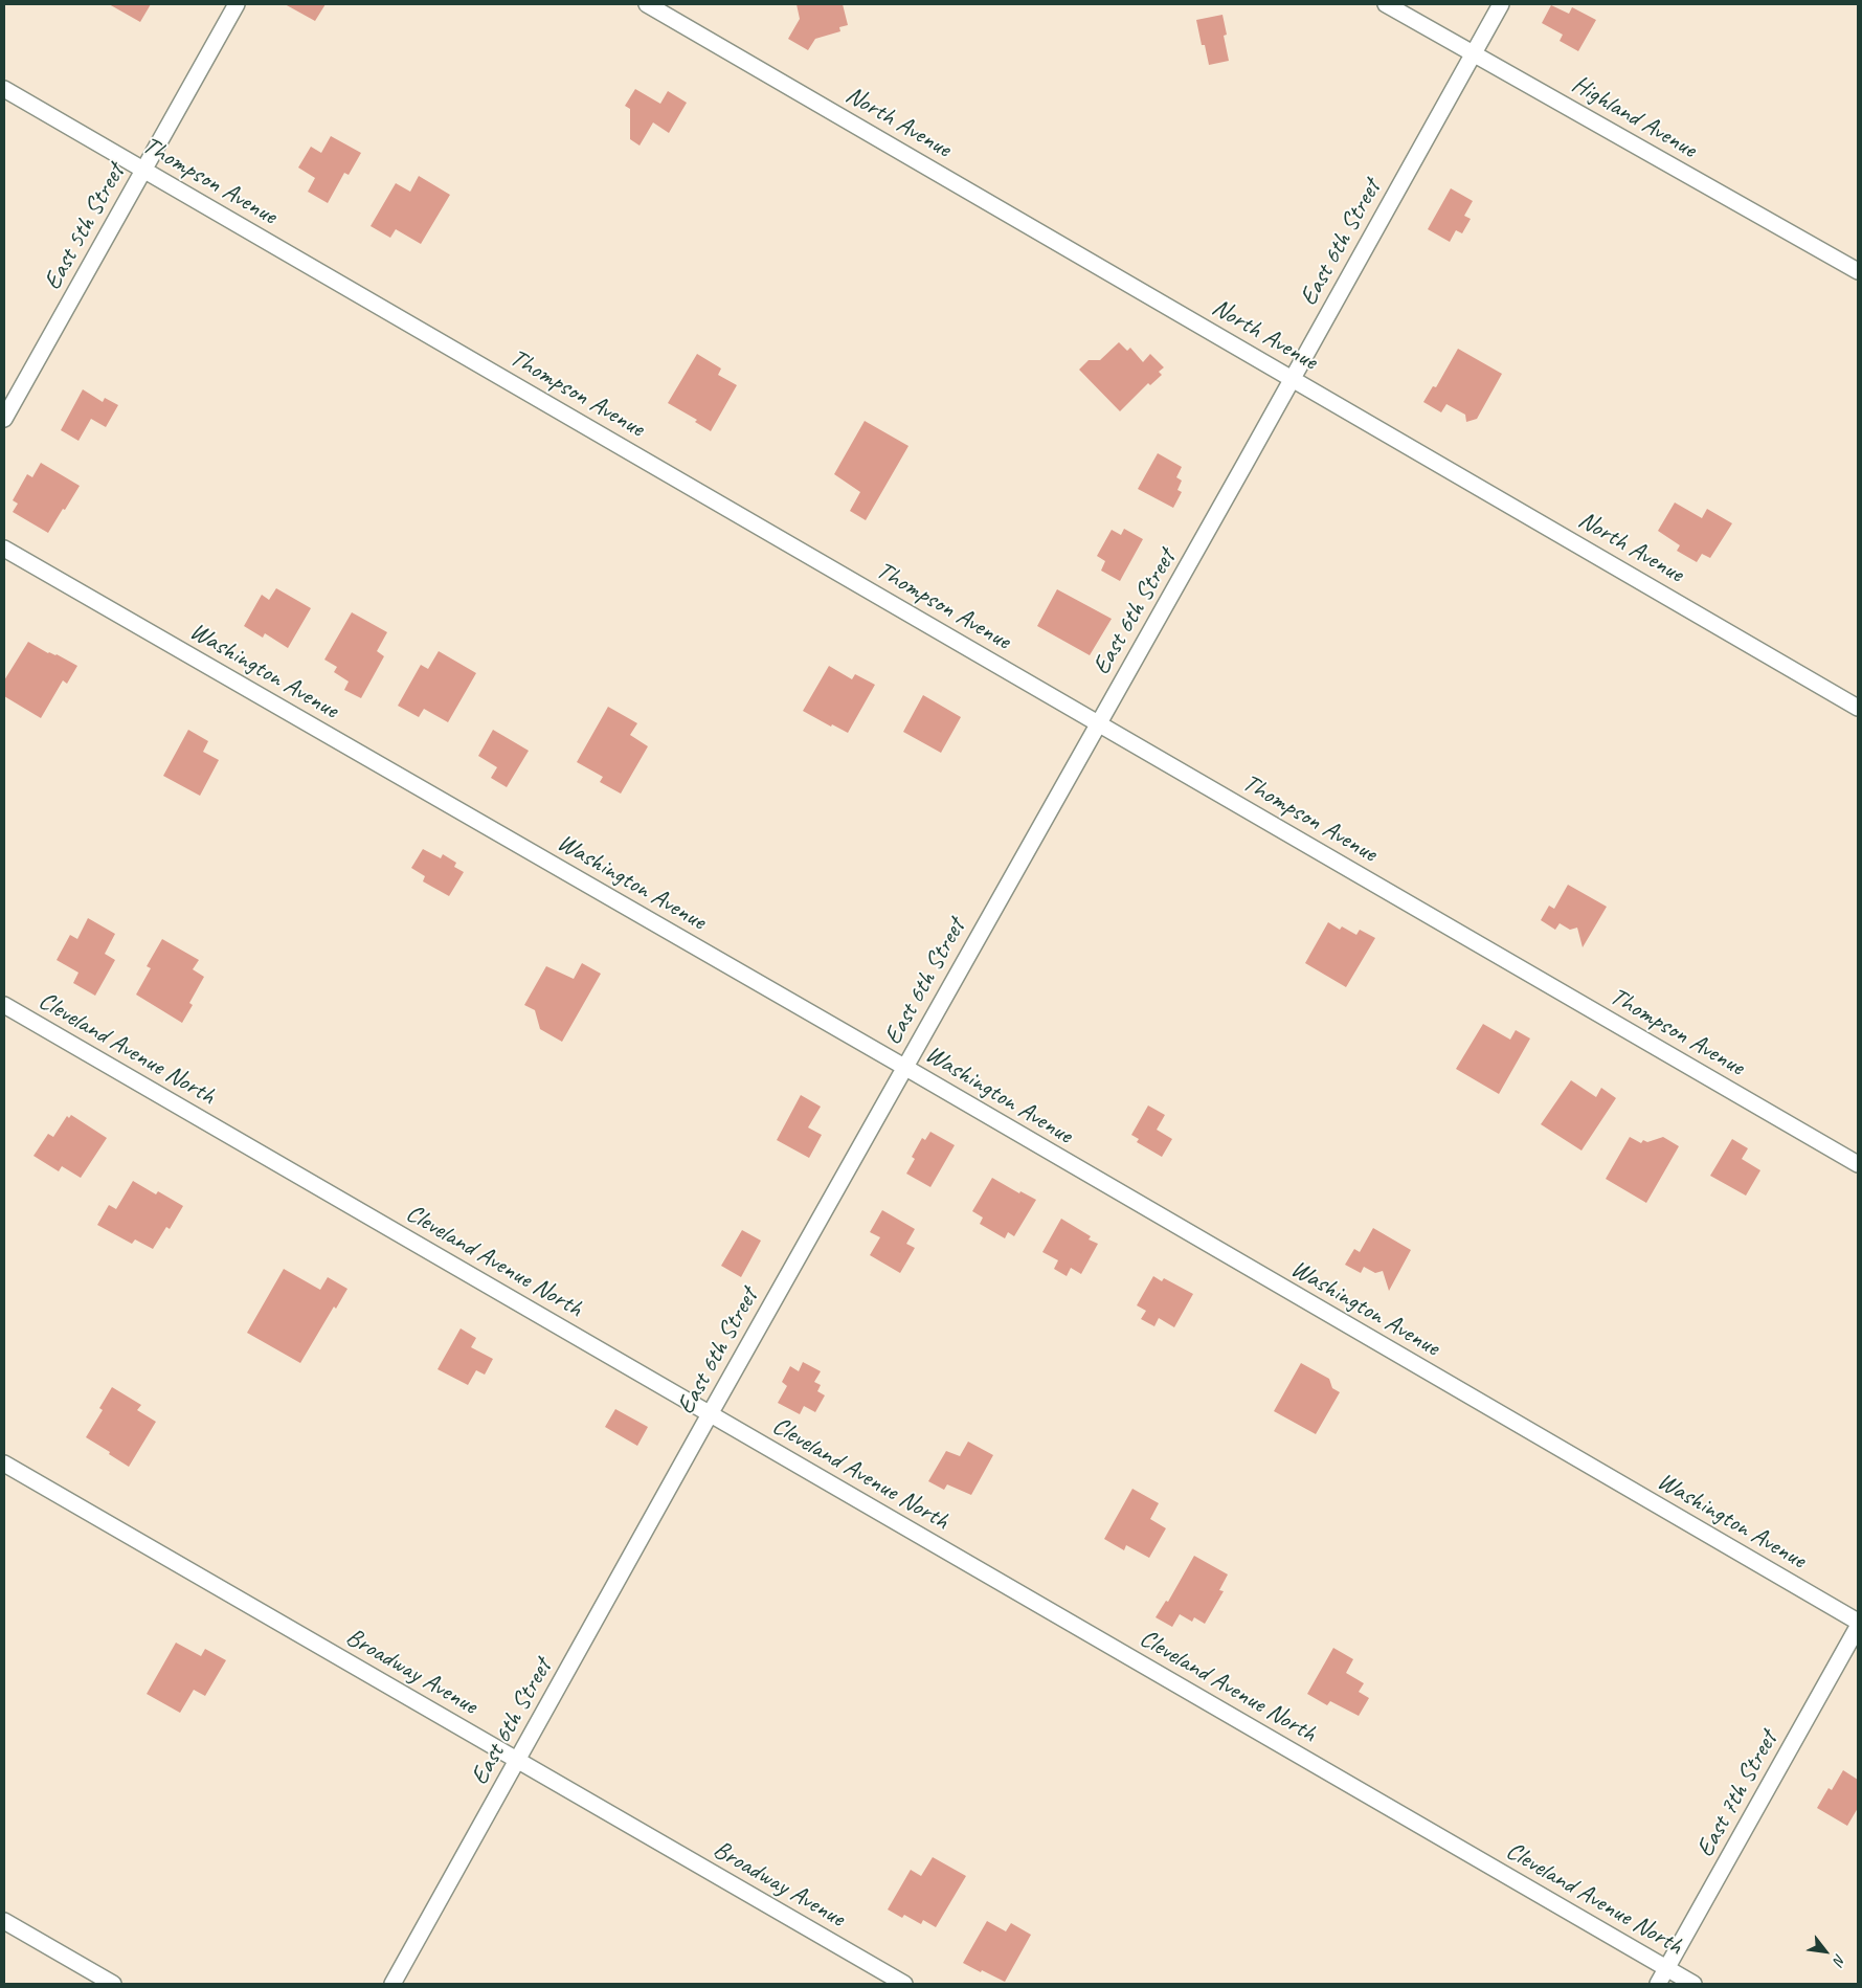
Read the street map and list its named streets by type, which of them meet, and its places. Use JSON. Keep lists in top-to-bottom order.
{
  "streets": {
    "street": [
      "Highland Avenue",
      "North Avenue",
      "Thompson Avenue",
      "East 5th Street",
      "East 6th Street",
      "Washington Avenue",
      "Cleveland Avenue North",
      "Broadway Avenue",
      "East 7th Street"
    ]
  },
  "crossings": [
    ["Highland Avenue", "East 6th Street"],
    ["North Avenue", "East 6th Street"],
    ["Thompson Avenue", "East 5th Street"],
    ["Thompson Avenue", "East 6th Street"],
    ["East 6th Street", "Washington Avenue"],
    ["East 6th Street", "Cleveland Avenue North"],
    ["East 6th Street", "Broadway Avenue"],
    ["Cleveland Avenue North", "East 7th Street"]
  ],
  "north": "bottom right"
}
